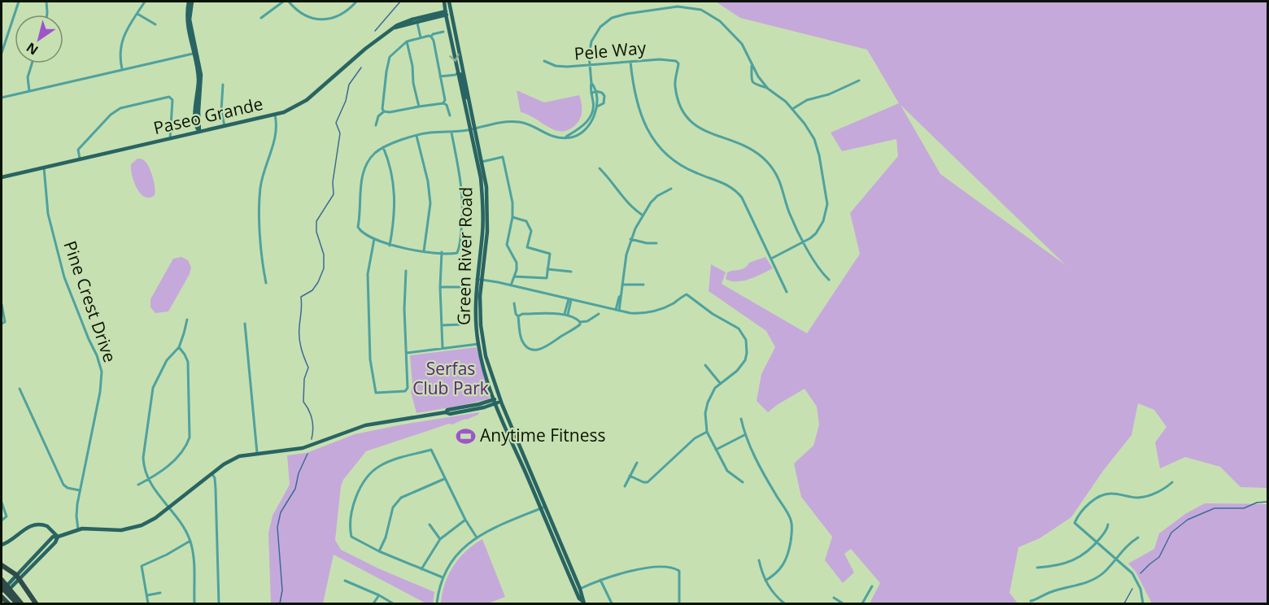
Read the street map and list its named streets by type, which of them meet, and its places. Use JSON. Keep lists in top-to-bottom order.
{
  "streets": {
    "main road": ["Paseo Grande", "Green River Road"],
    "street": ["Pele Way", "Pine Crest Drive"]
  },
  "crossings": [
    ["Paseo Grande", "Green River Road"],
    ["Paseo Grande", "Pine Crest Drive"]
  ],
  "parks": ["Serfas Club Park"],
  "places": {
    "sports": ["Anytime Fitness"]
  },
  "north": "bottom left"
}
